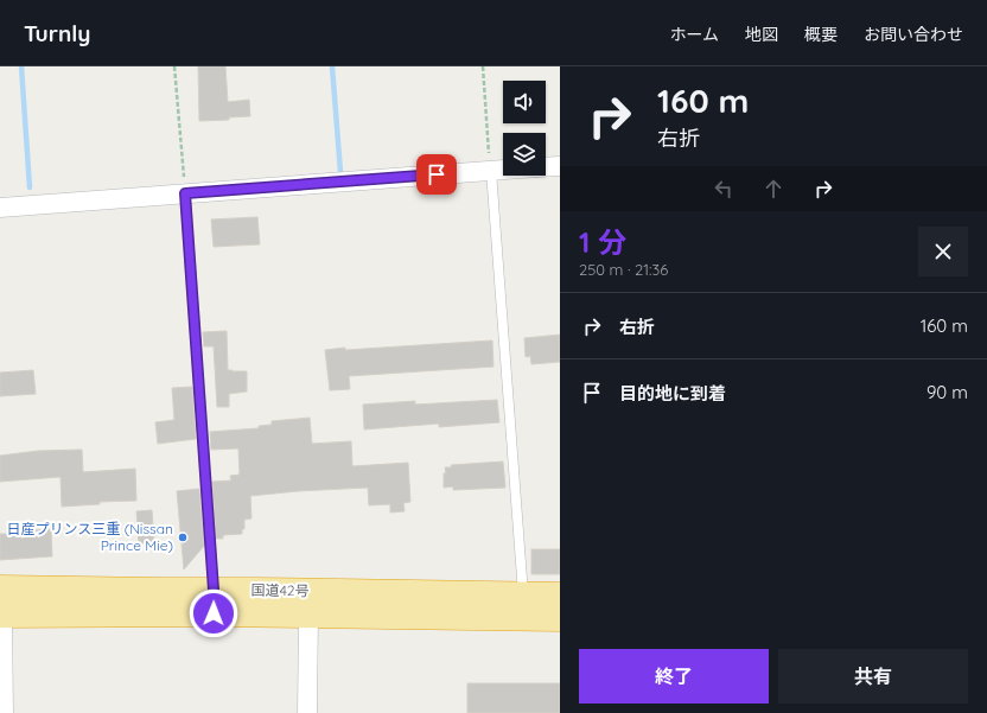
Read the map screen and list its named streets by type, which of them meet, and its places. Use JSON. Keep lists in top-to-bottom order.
{
  "streets": {
    "highway": ["国道42号"]
  },
  "places": ["日産プリンス三重 (Nissan Prince Mie)"],
  "page": {
    "header": "Turnly",
    "nav": [
      "ホーム",
      "地図",
      "概要",
      "お問い合わせ"
    ],
    "turn": ["160 m", "右折"],
    "heading": ["1 分", "250 m · 21:36"],
    "list": [
      {
        "name": "右折",
        "value": "160 m"
      },
      {
        "name": "目的地に到着",
        "value": "90 m"
      }
    ],
    "buttons": ["終了", "共有"]
  }
}
